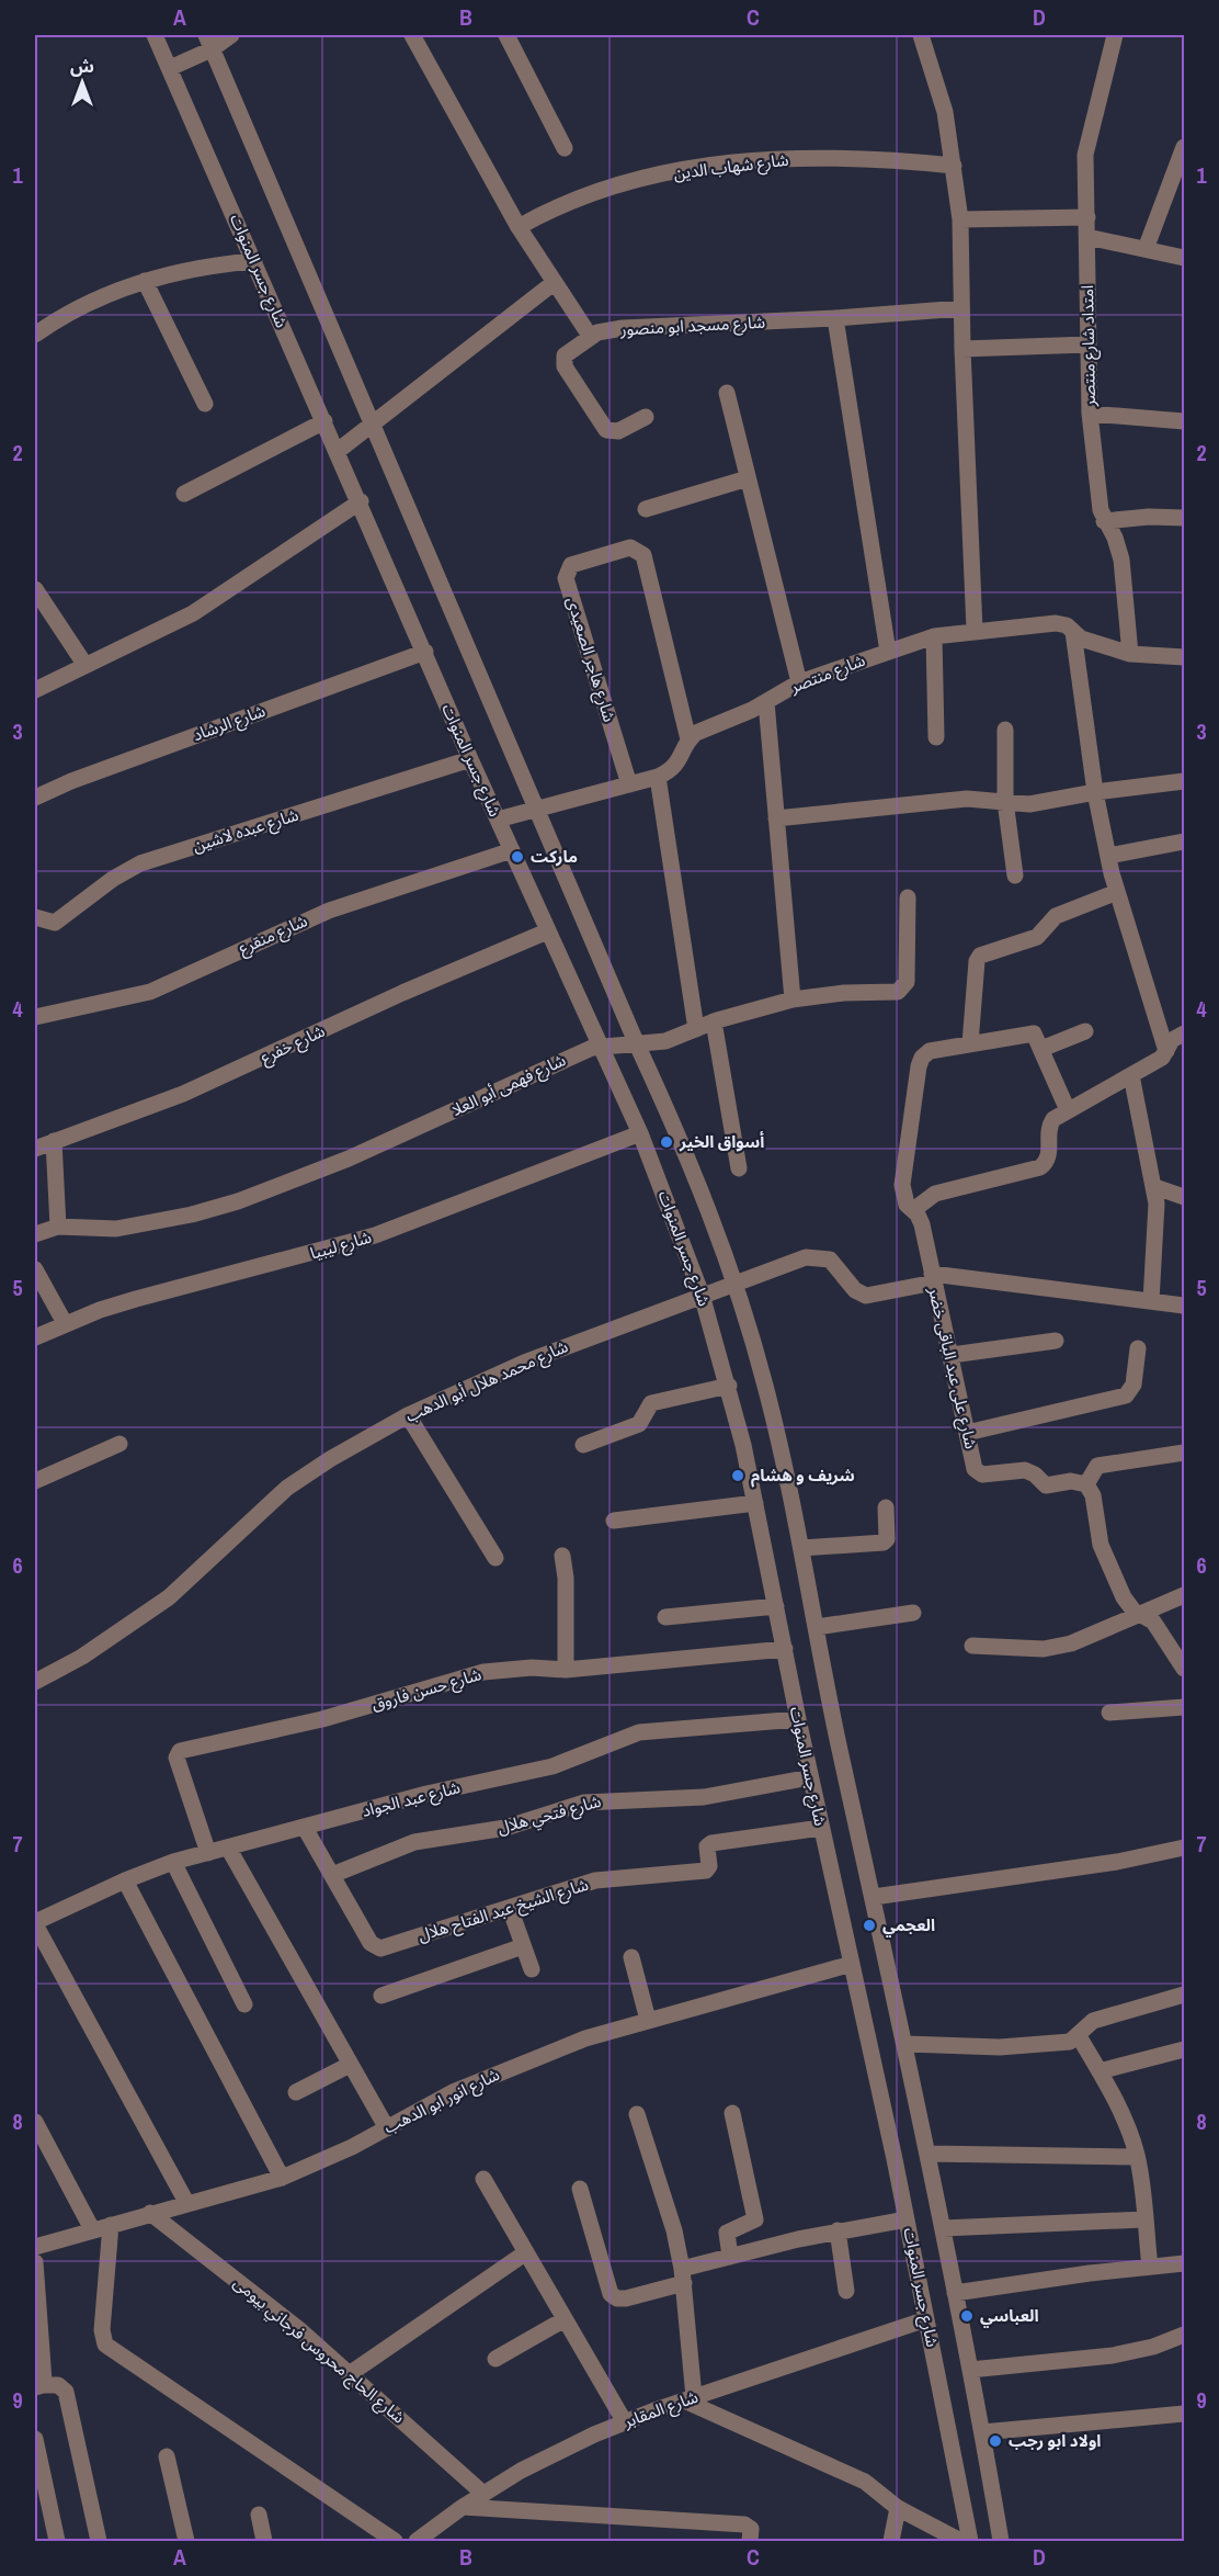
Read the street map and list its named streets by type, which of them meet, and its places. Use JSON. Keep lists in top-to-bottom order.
{
  "streets": {
    "street": [
      "شارع شهاب الدين",
      "شارع جسر المنوات",
      "شارع مسجد ابو منصور",
      "امتداد شارع منتصر",
      "شارع هاجر الصعيدى",
      "شارع منتصر",
      "شارع الرشاد",
      "شارع عبده لاشين",
      "شارع منقرع",
      "شارع خفرع",
      "شارع فهمى أبو العلا",
      "شارع ليبيا",
      "شارع على عبد الباقى خضر",
      "شارع محمد هلال أبو الدهب",
      "شارع حسن فاروق",
      "شارع عبد الجواد",
      "شارع فتحي هلال",
      "شارع الشيخ عبد الفتاح هلال",
      "شارع انور ابو الدهب",
      "شارع الحاج محروس فرجاني بيومى",
      "شارع المقابر"
    ]
  },
  "crossings": [
    ["شارع جسر المنوات", "شارع الرشاد"],
    ["شارع جسر المنوات", "شارع عبده لاشين"],
    ["شارع جسر المنوات", "شارع منقرع"],
    ["شارع جسر المنوات", "شارع خفرع"],
    ["شارع جسر المنوات", "شارع فهمى أبو العلا"],
    ["شارع جسر المنوات", "شارع ليبيا"],
    ["شارع جسر المنوات", "شارع محمد هلال أبو الدهب"],
    ["شارع جسر المنوات", "شارع حسن فاروق"],
    ["شارع جسر المنوات", "شارع عبد الجواد"],
    ["شارع جسر المنوات", "شارع فتحي هلال"],
    ["شارع جسر المنوات", "شارع الشيخ عبد الفتاح هلال"],
    ["شارع جسر المنوات", "شارع انور ابو الدهب"],
    ["شارع جسر المنوات", "شارع المقابر"],
    ["امتداد شارع منتصر", "شارع منتصر"],
    ["شارع هاجر الصعيدى", "شارع منتصر"],
    ["شارع على عبد الباقى خضر", "شارع محمد هلال أبو الدهب"],
    ["شارع حسن فاروق", "شارع عبد الجواد"],
    ["شارع عبد الجواد", "شارع الشيخ عبد الفتاح هلال"],
    ["شارع فتحي هلال", "شارع الشيخ عبد الفتاح هلال"],
    ["شارع انور ابو الدهب", "شارع الحاج محروس فرجاني بيومى"],
    ["شارع الحاج محروس فرجاني بيومى", "شارع المقابر"]
  ],
  "places": [
    "ماركت",
    "أسواق الخير",
    "شريف و هشام",
    "العجمي",
    "العباسي",
    "اولاد ابو رجب"
  ],
  "north": "top",
  "grid": {
    "columns": [
      "A",
      "B",
      "C",
      "D"
    ],
    "rows": [
      "1",
      "2",
      "3",
      "4",
      "5",
      "6",
      "7",
      "8",
      "9"
    ]
  }
}
